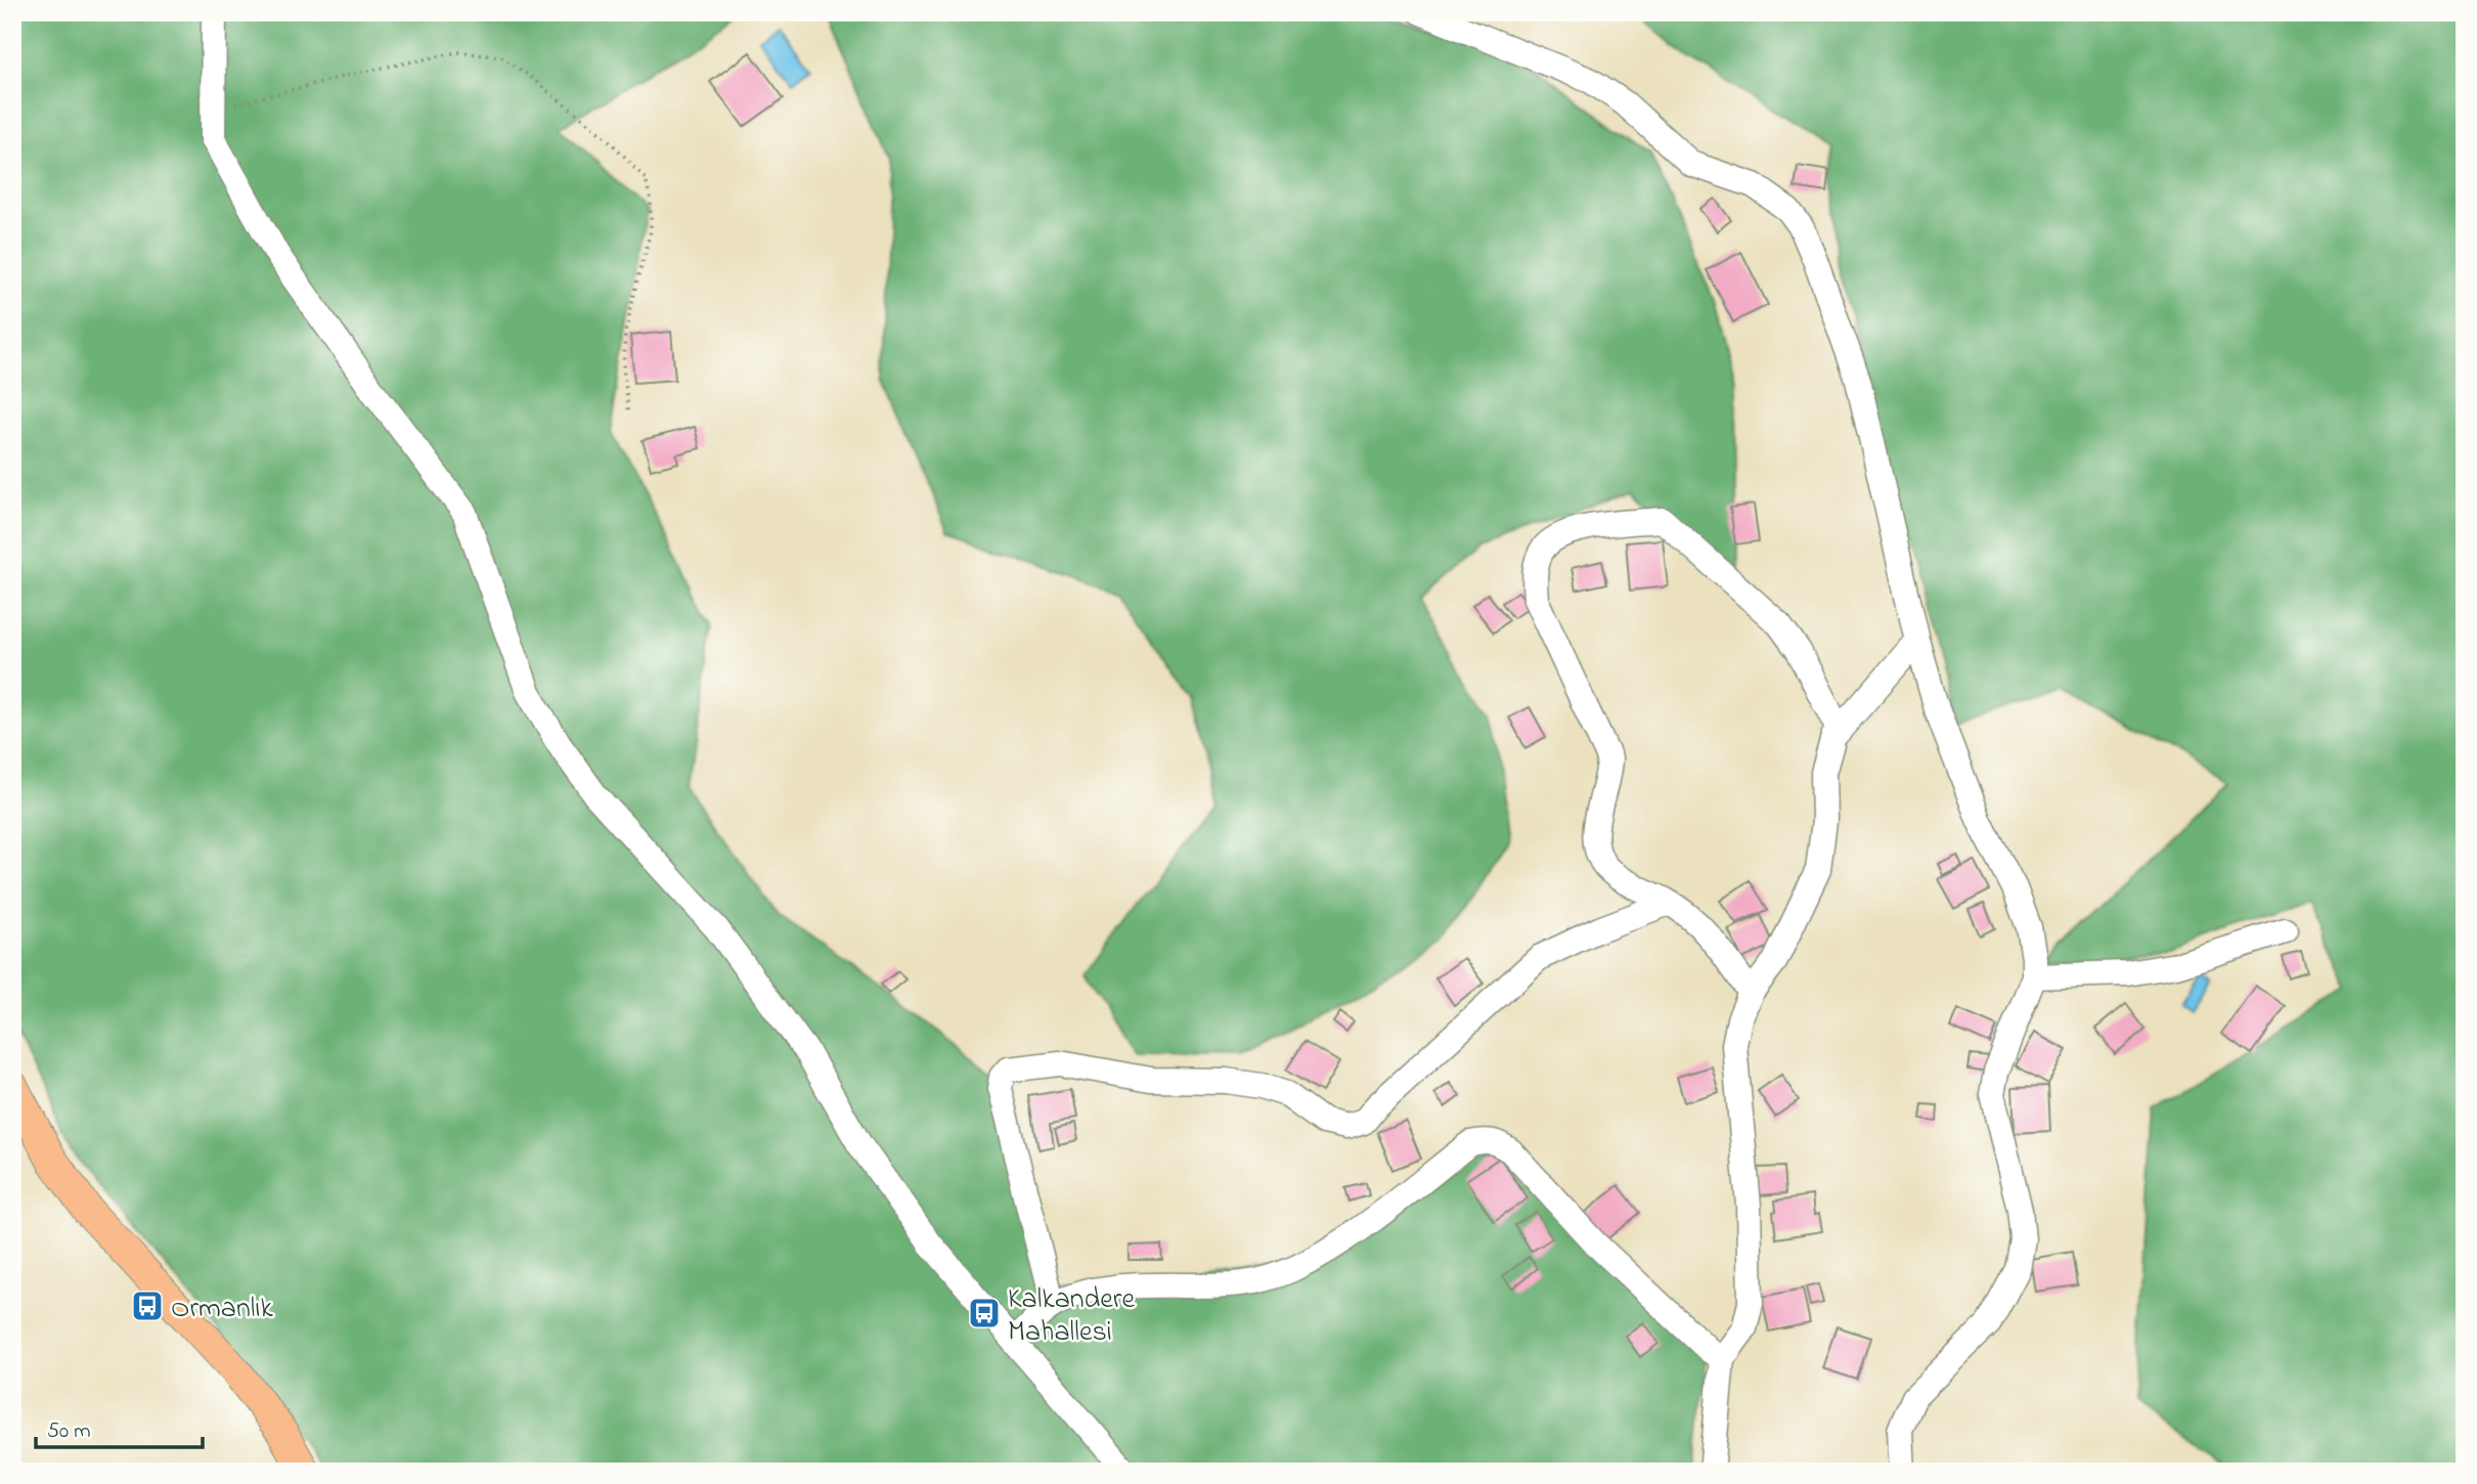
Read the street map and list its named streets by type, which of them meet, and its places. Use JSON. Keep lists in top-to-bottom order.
{
  "places": {
    "bus stop": ["Ormanlık", "Kalkandere Mahallesi"]
  },
  "scale_bar": "50 m"
}
